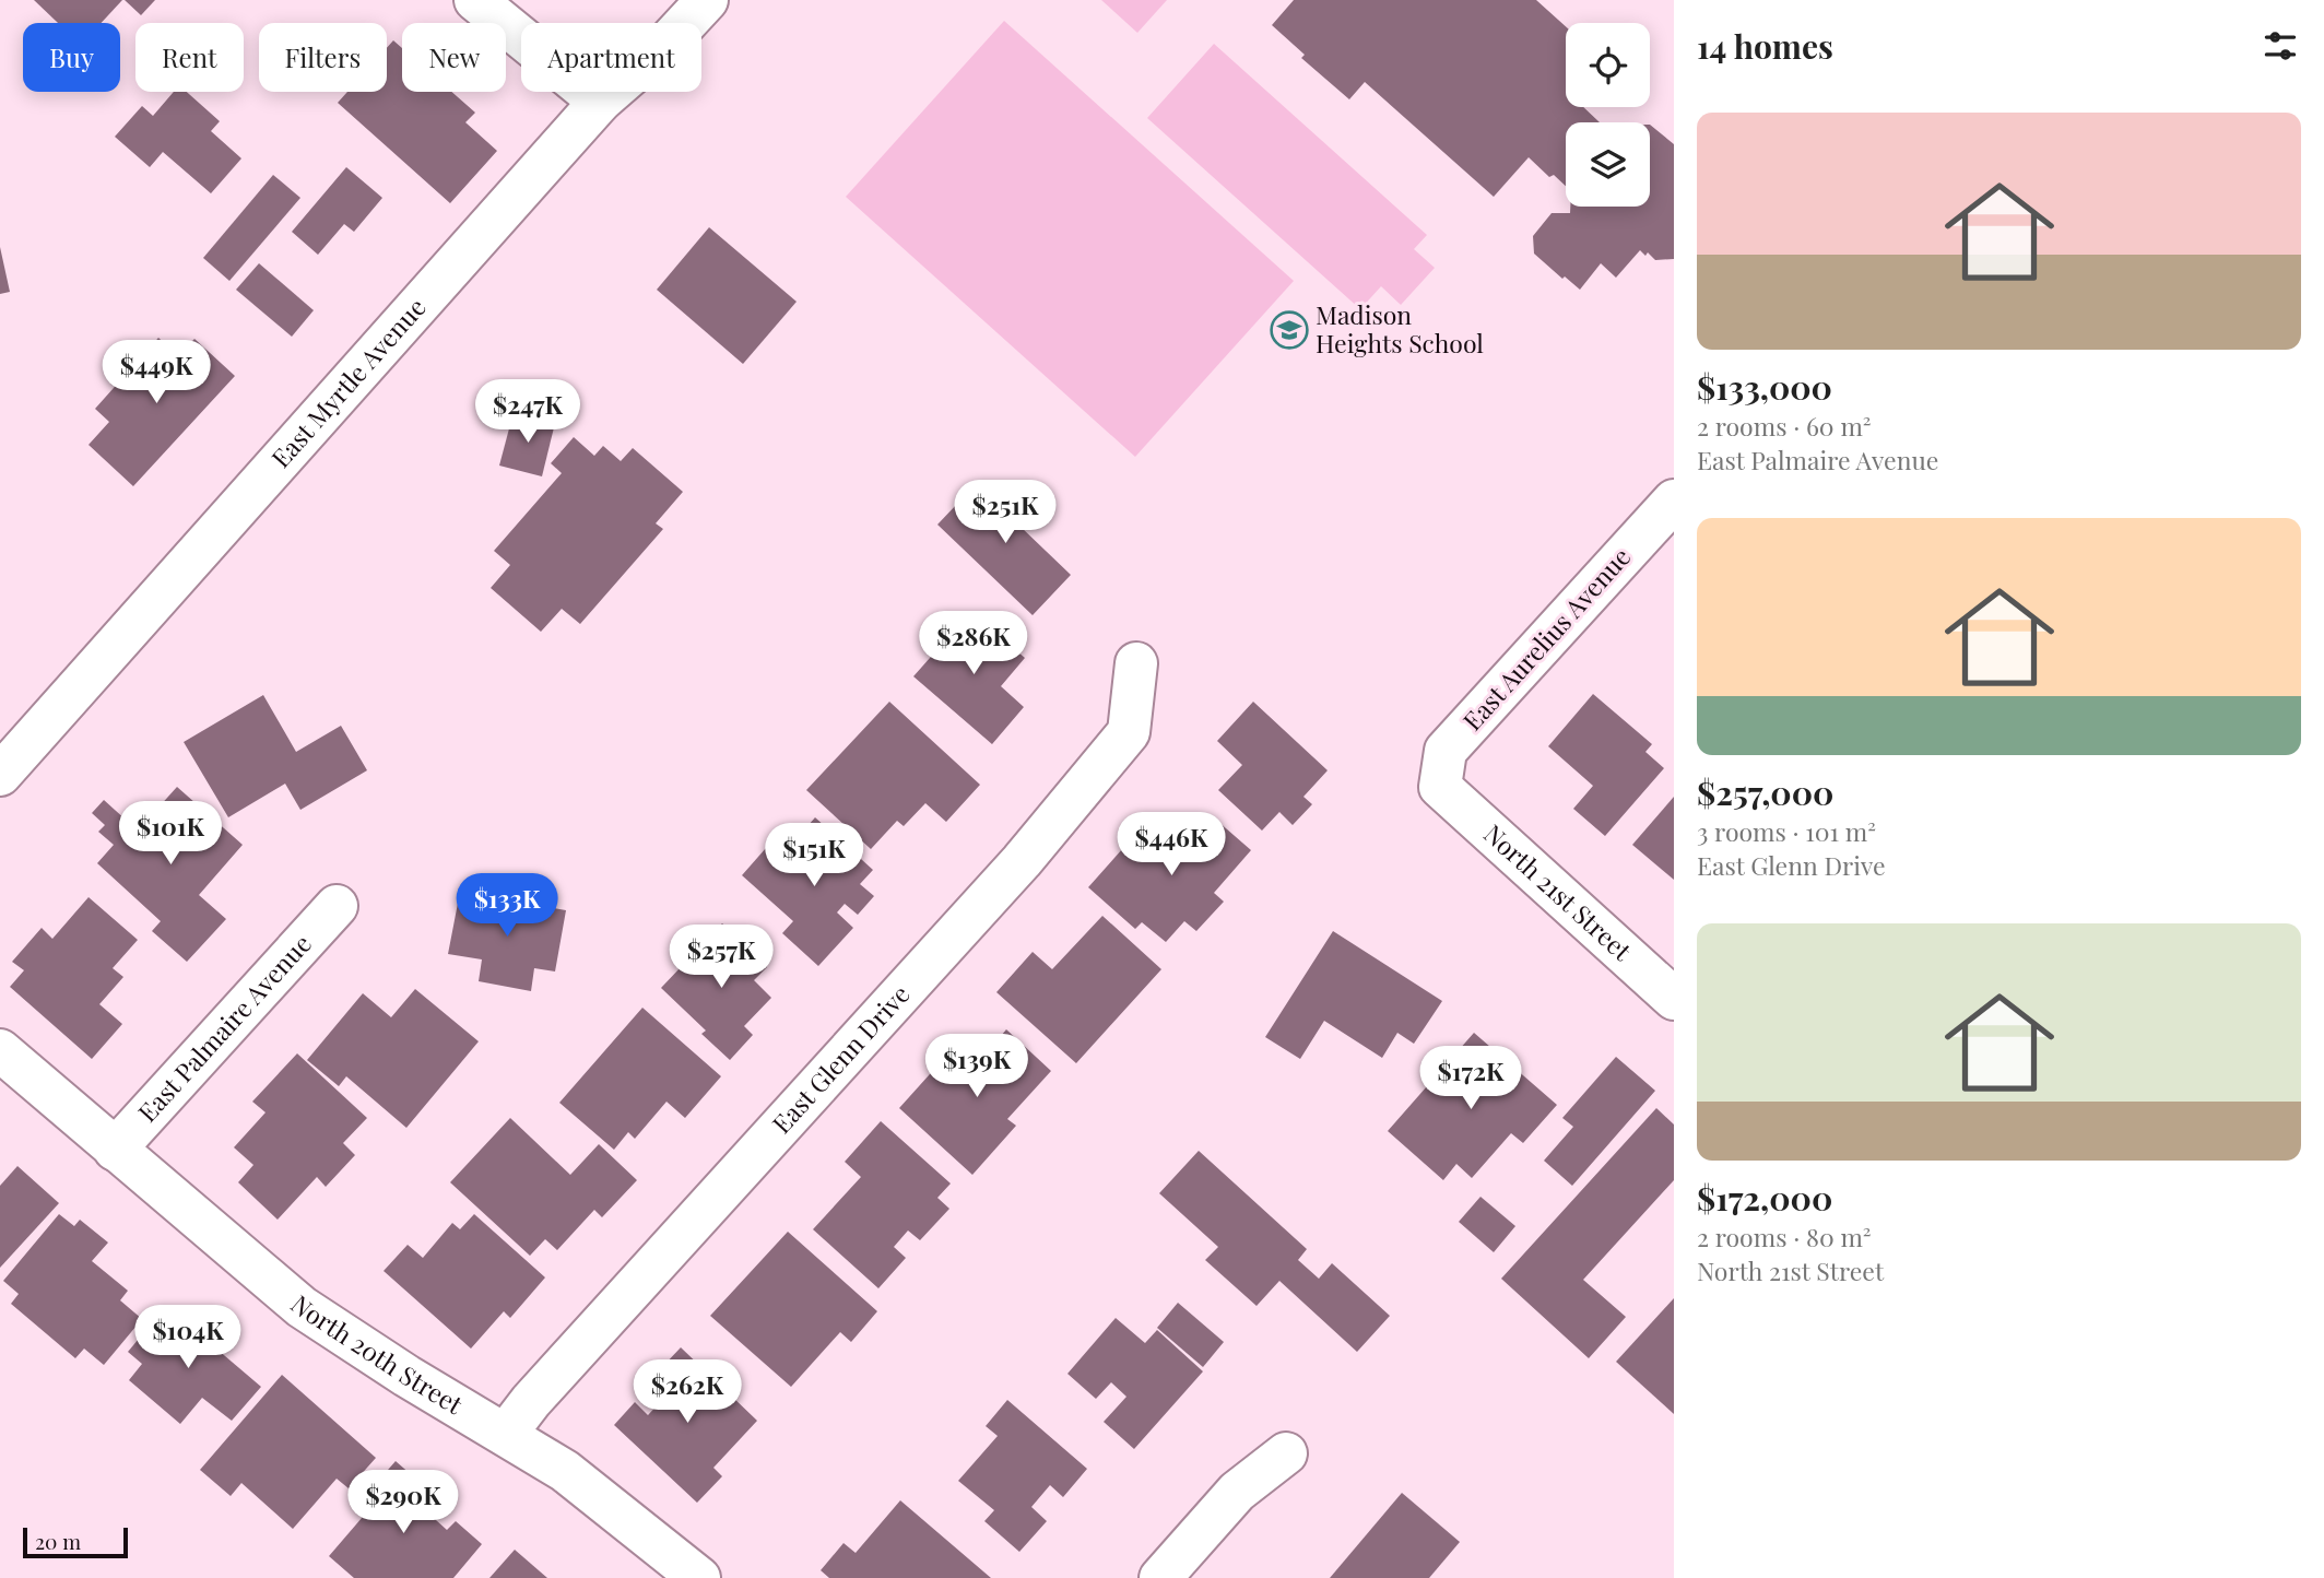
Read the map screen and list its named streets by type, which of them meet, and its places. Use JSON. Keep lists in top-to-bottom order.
{
  "streets": {
    "street": [
      "East Myrtle Avenue",
      "East Aurelius Avenue",
      "North 21st Street",
      "East Palmaire Avenue",
      "East Glenn Drive",
      "North 20th Street"
    ]
  },
  "crossings": [
    ["East Aurelius Avenue", "North 21st Street"],
    ["East Palmaire Avenue", "North 20th Street"],
    ["East Glenn Drive", "North 20th Street"]
  ],
  "places": {
    "school or university": ["Madison Heights School"]
  },
  "scale_bar": "20 m",
  "page": {
    "heading": "14 homes",
    "chip": [
      "Buy",
      "Rent",
      "Filters",
      "New",
      "Apartment"
    ],
    "list": [
      {
        "name": "$133,000",
        "note": "2 rooms · 60 m² · East Palmaire Avenue"
      },
      {
        "name": "$257,000",
        "note": "3 rooms · 101 m² · East Glenn Drive"
      },
      {
        "name": "$172,000",
        "note": "2 rooms · 80 m² · North 21st Street"
      }
    ],
    "price": [
      "$449K",
      "$247K",
      "$251K",
      "$286K",
      "$101K",
      "$446K",
      "$151K",
      "$133K",
      "$257K",
      "$139K",
      "$172K",
      "$104K",
      "$262K",
      "$290K"
    ],
    "scale": "20 m"
  }
}
